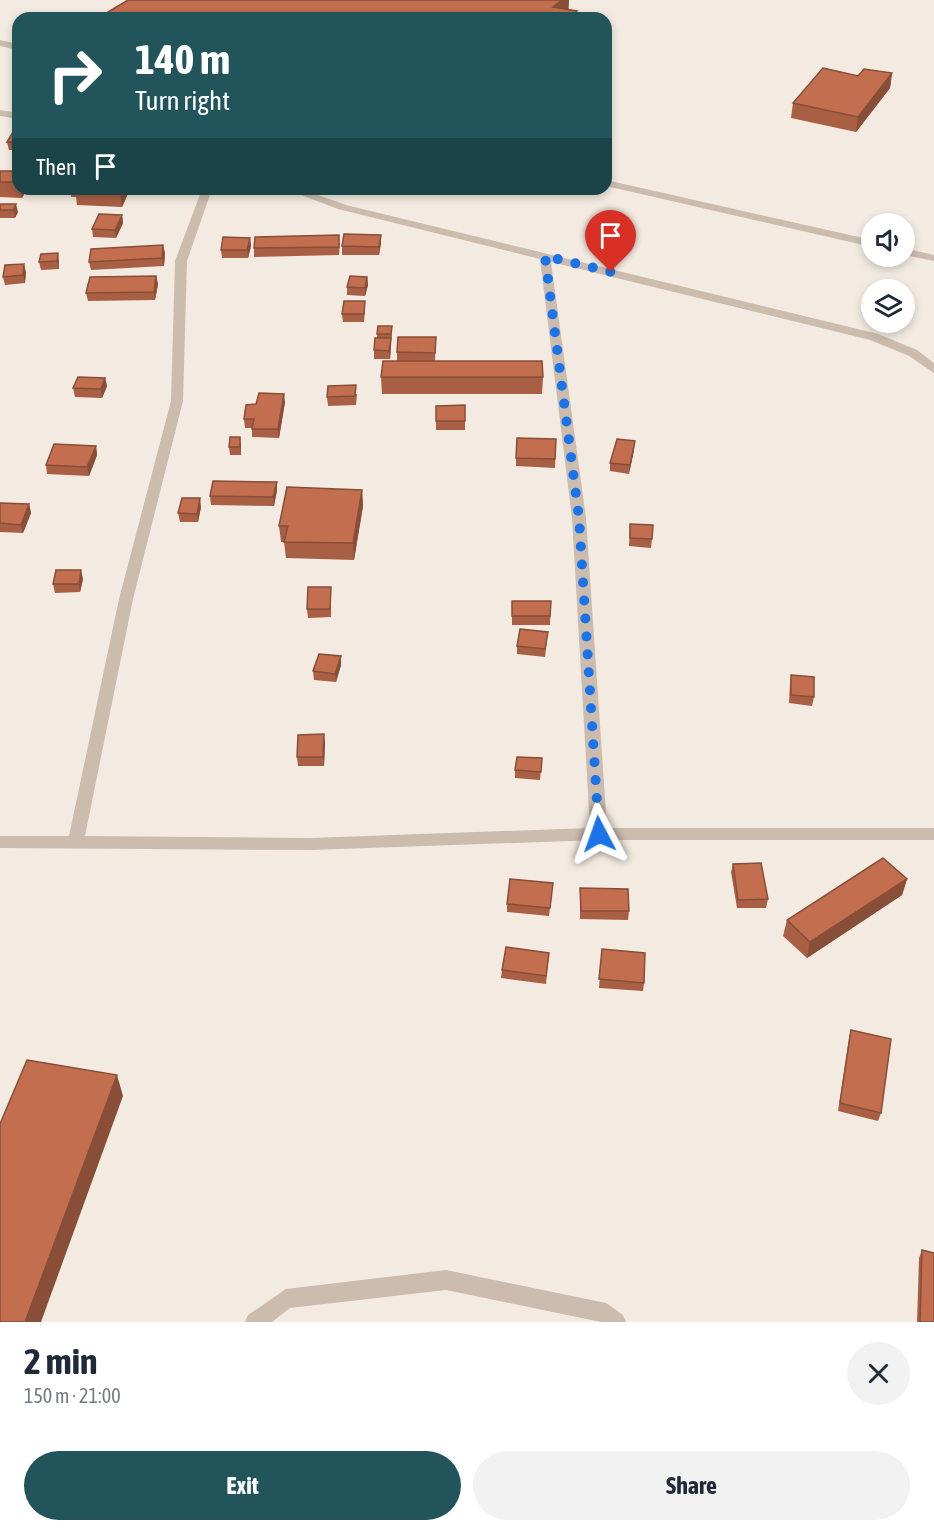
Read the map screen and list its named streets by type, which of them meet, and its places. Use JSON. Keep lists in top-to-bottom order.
{
  "page": {
    "turn": ["140 m", "Turn right"],
    "then": "Then",
    "heading": ["2 min", "150 m · 21:00"],
    "buttons": ["Exit", "Share"]
  }
}
